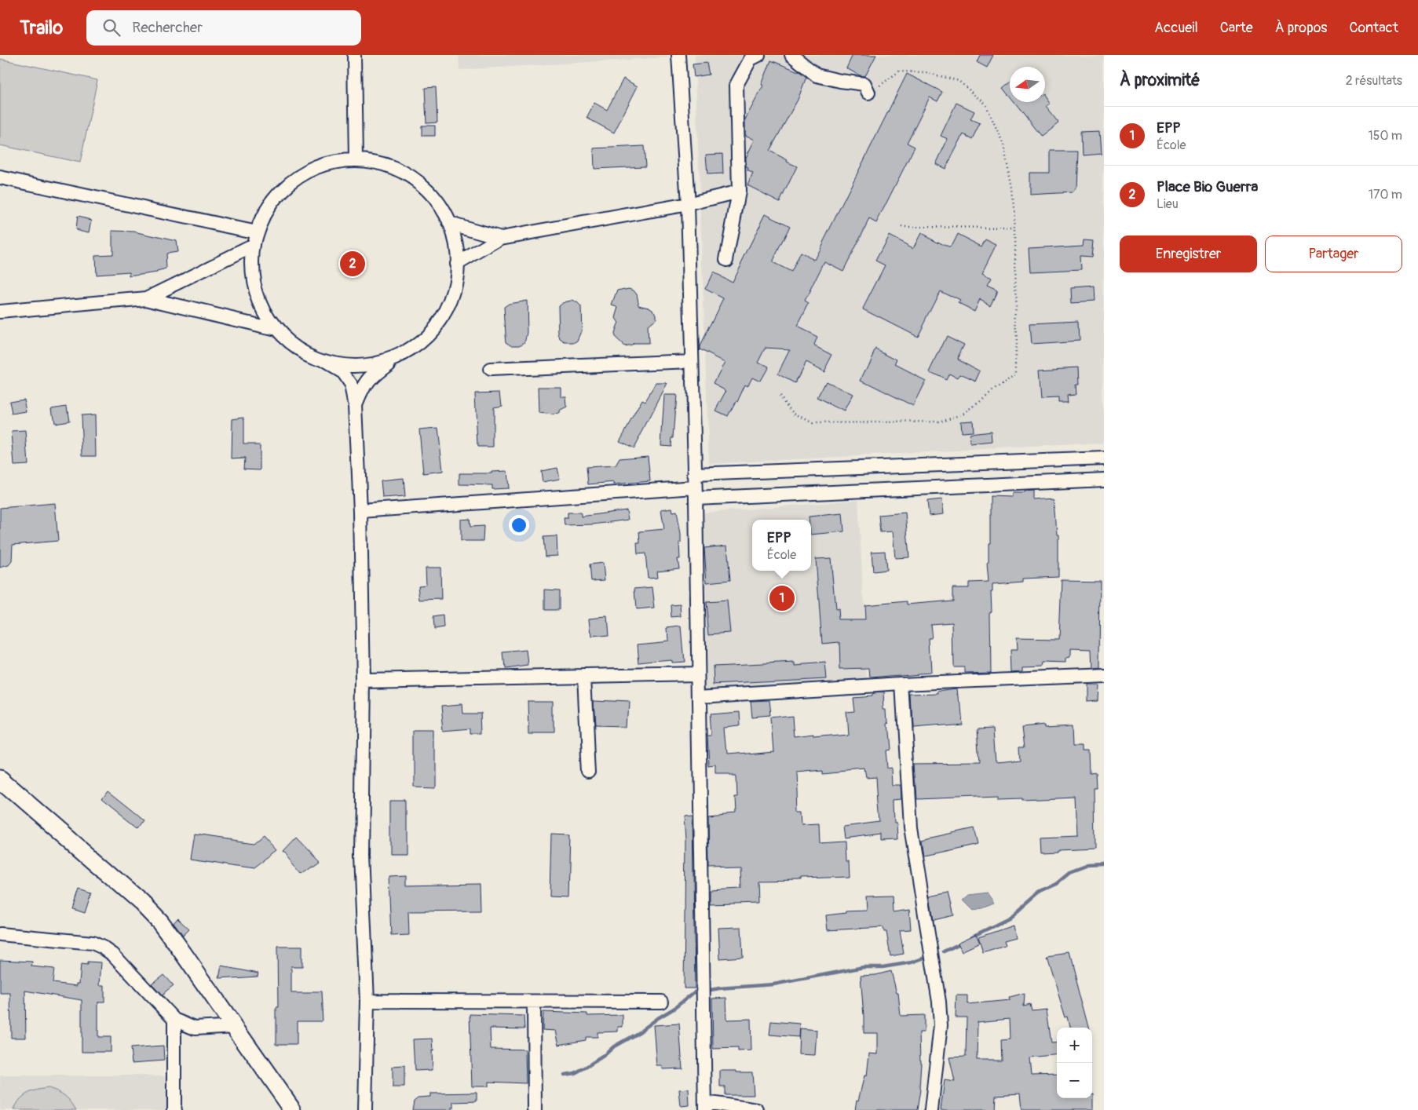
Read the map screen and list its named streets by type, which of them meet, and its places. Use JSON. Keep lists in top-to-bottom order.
{
  "north": "left",
  "page": {
    "header": "Trailo",
    "search": "Rechercher",
    "nav": [
      "Accueil",
      "Carte",
      "À propos",
      "Contact"
    ],
    "heading": ["À proximité", "2 résultats"],
    "list": [
      {
        "mark": "1",
        "name": "EPP",
        "note": "École",
        "value": "150 m"
      },
      {
        "mark": "2",
        "name": "Place Bio Guerra",
        "note": "Lieu",
        "value": "170 m"
      }
    ],
    "buttons": ["Enregistrer", "Partager"],
    "pins": ["2", "1"],
    "popup": ["EPP", "École"],
    "map_buttons": ["+", "−"]
  }
}
